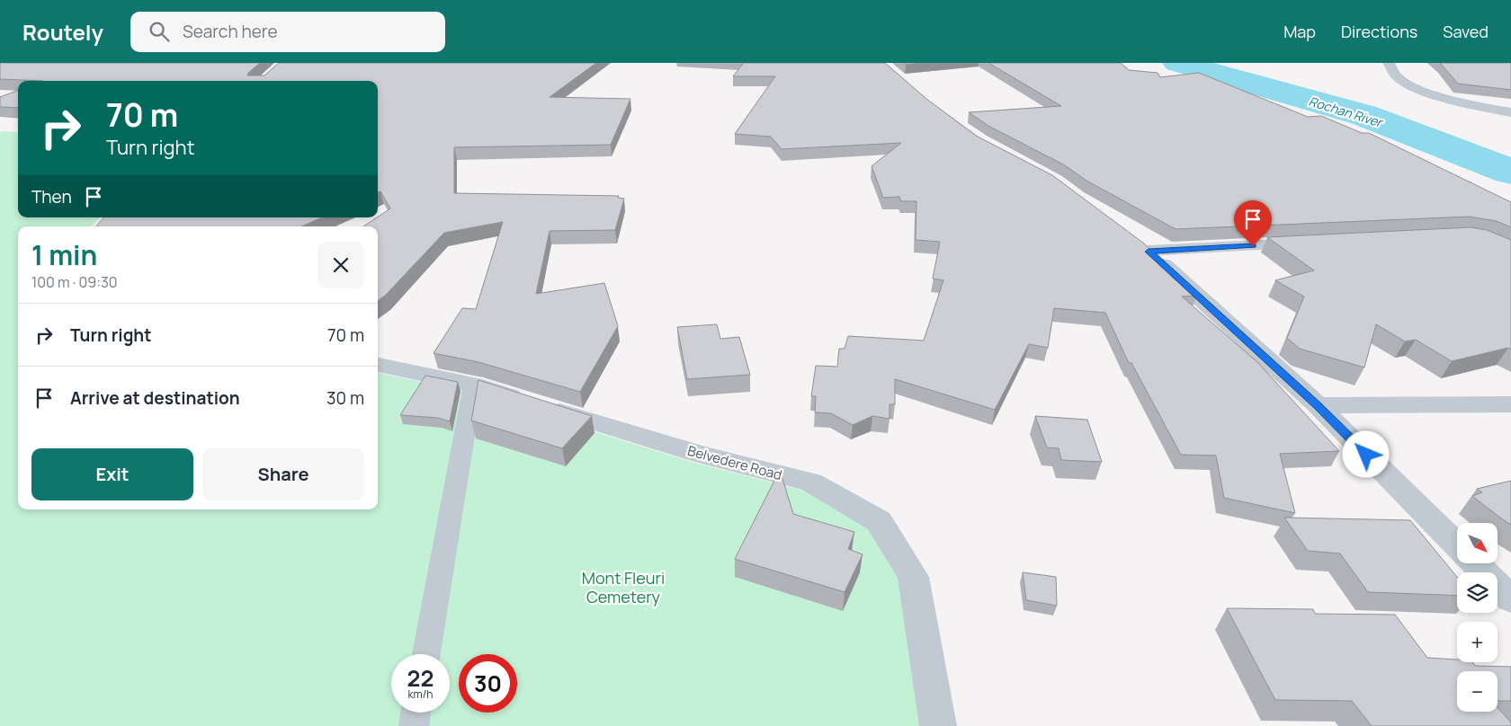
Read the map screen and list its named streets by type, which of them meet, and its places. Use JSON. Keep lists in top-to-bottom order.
{
  "streets": {
    "street": ["Belvedere Road"]
  },
  "water": ["Rochan River"],
  "parks": ["Mont Fleuri Cemetery"],
  "north": "bottom right",
  "page": {
    "header": "Routely",
    "search": "Search here",
    "nav": ["Map", "Directions", "Saved"],
    "turn": ["70 m", "Turn right"],
    "then": "Then",
    "heading": ["1 min", "100 m · 09:30"],
    "list": [
      {
        "name": "Turn right",
        "value": "70 m"
      },
      {
        "name": "Arrive at destination",
        "value": "30 m"
      }
    ],
    "buttons": ["Exit", "Share"],
    "map_buttons": ["+", "−"],
    "speed": "22 km/h",
    "limit": "30"
  }
}
